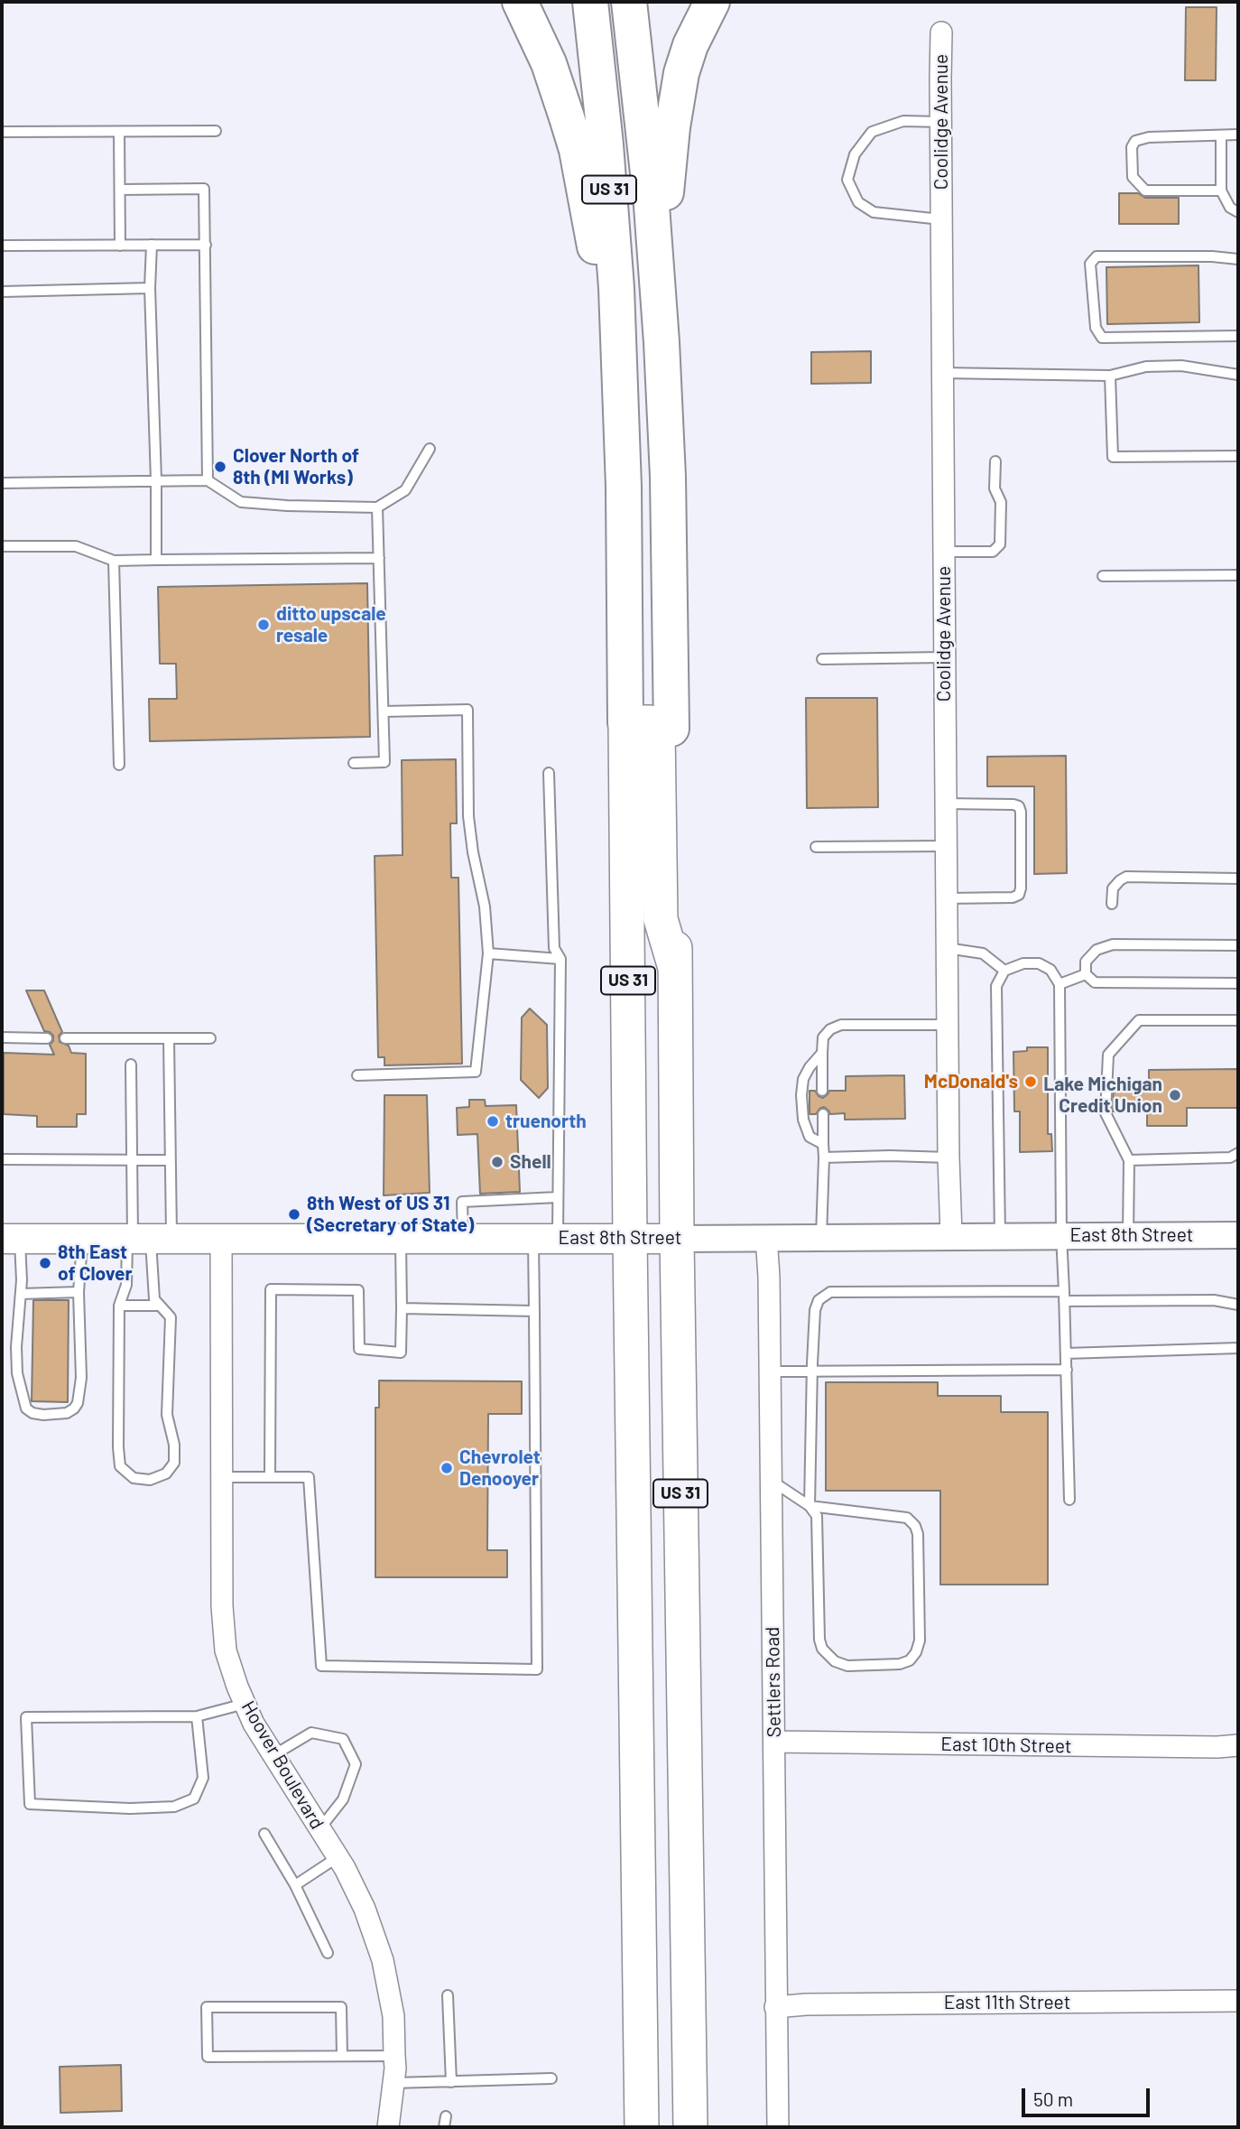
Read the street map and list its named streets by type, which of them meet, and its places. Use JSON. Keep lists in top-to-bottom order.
{
  "streets": {
    "highway": ["US 31"],
    "main road": ["East 8th Street"],
    "street": [
      "Coolidge Avenue",
      "Settlers Road",
      "East 10th Street",
      "Hoover Boulevard",
      "East 11th Street"
    ]
  },
  "crossings": [
    ["Coolidge Avenue", "East 8th Street"],
    ["US 31", "East 8th Street"],
    ["East 8th Street", "Settlers Road"],
    ["East 8th Street", "Hoover Boulevard"],
    ["Settlers Road", "East 10th Street"],
    ["Settlers Road", "East 11th Street"]
  ],
  "places": [
    "Clover North of 8th (MI Works)",
    "ditto upscale resale",
    "McDonald's",
    "Lake Michigan Credit Union",
    "truenorth",
    "Shell",
    "8th West of US 31 (Secretary of State)",
    "8th East of Clover",
    "Chevrolet Denooyer"
  ],
  "scale_bar": "50 m"
}
